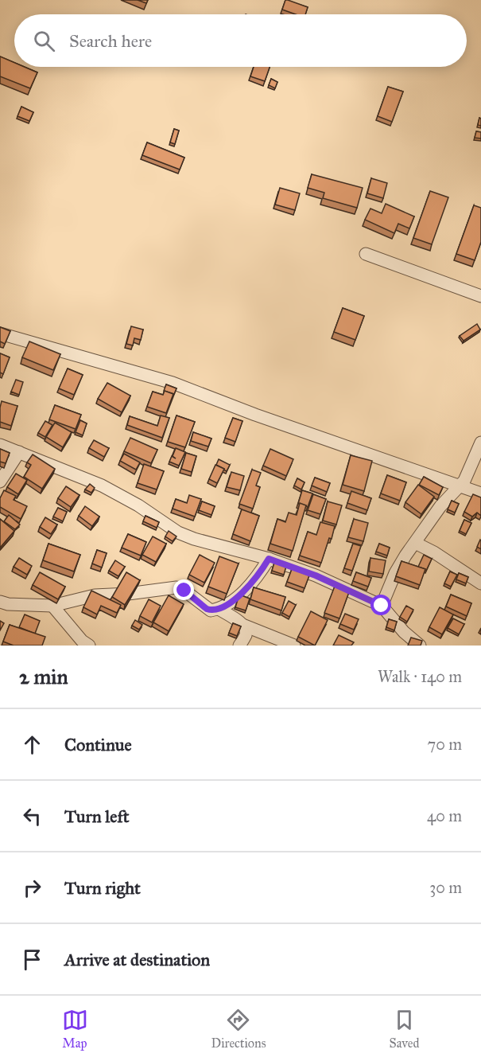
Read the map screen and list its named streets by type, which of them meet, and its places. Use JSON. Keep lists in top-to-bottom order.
{
  "page": {
    "search": "Search here",
    "heading": ["2 min", "Walk · 140 m"],
    "list": [
      ["Continue", "70 m"],
      ["Turn left", "40 m"],
      ["Turn right", "30 m"],
      "Arrive at destination"
    ],
    "nav": ["Map", "Directions", "Saved"]
  }
}
